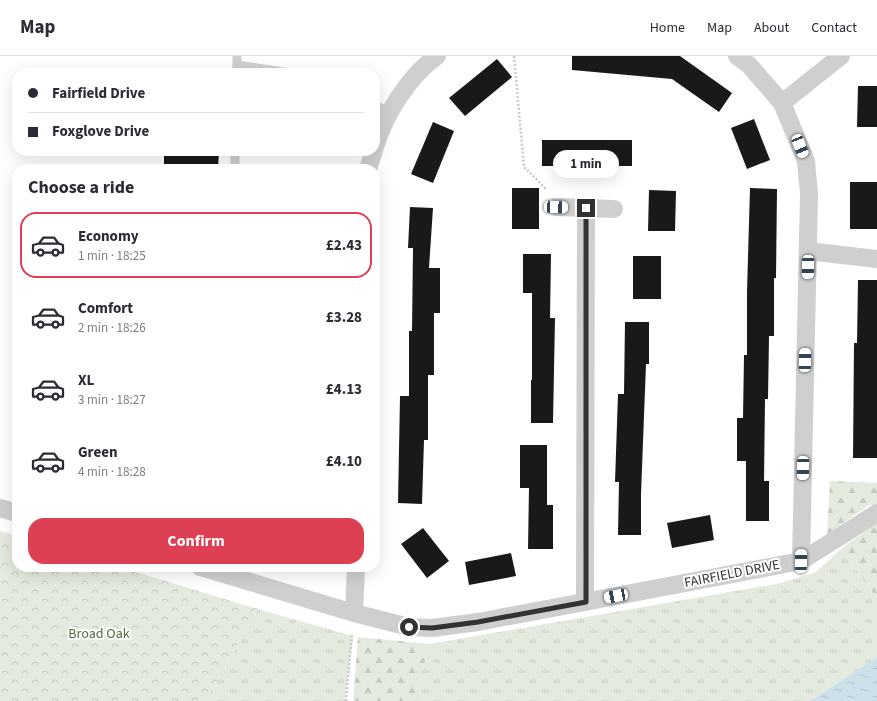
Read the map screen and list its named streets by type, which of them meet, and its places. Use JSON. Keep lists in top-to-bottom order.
{
  "streets": {
    "street": ["FAIRFIELD DRIVE"]
  },
  "parks": ["Broad Oak"],
  "page": {
    "header": "Map",
    "nav": [
      "Home",
      "Map",
      "About",
      "Contact"
    ],
    "banner": ["Fairfield Drive", "Foxglove Drive"],
    "bubble": "1 min",
    "heading": "Choose a ride",
    "list": [
      {
        "name": "Economy",
        "note": "1 min · 18:25",
        "value": "£2.43"
      },
      {
        "name": "Comfort",
        "note": "2 min · 18:26",
        "value": "£3.28"
      },
      {
        "name": "XL",
        "note": "3 min · 18:27",
        "value": "£4.13"
      },
      {
        "name": "Green",
        "note": "4 min · 18:28",
        "value": "£4.10"
      }
    ],
    "buttons": "Confirm"
  }
}
